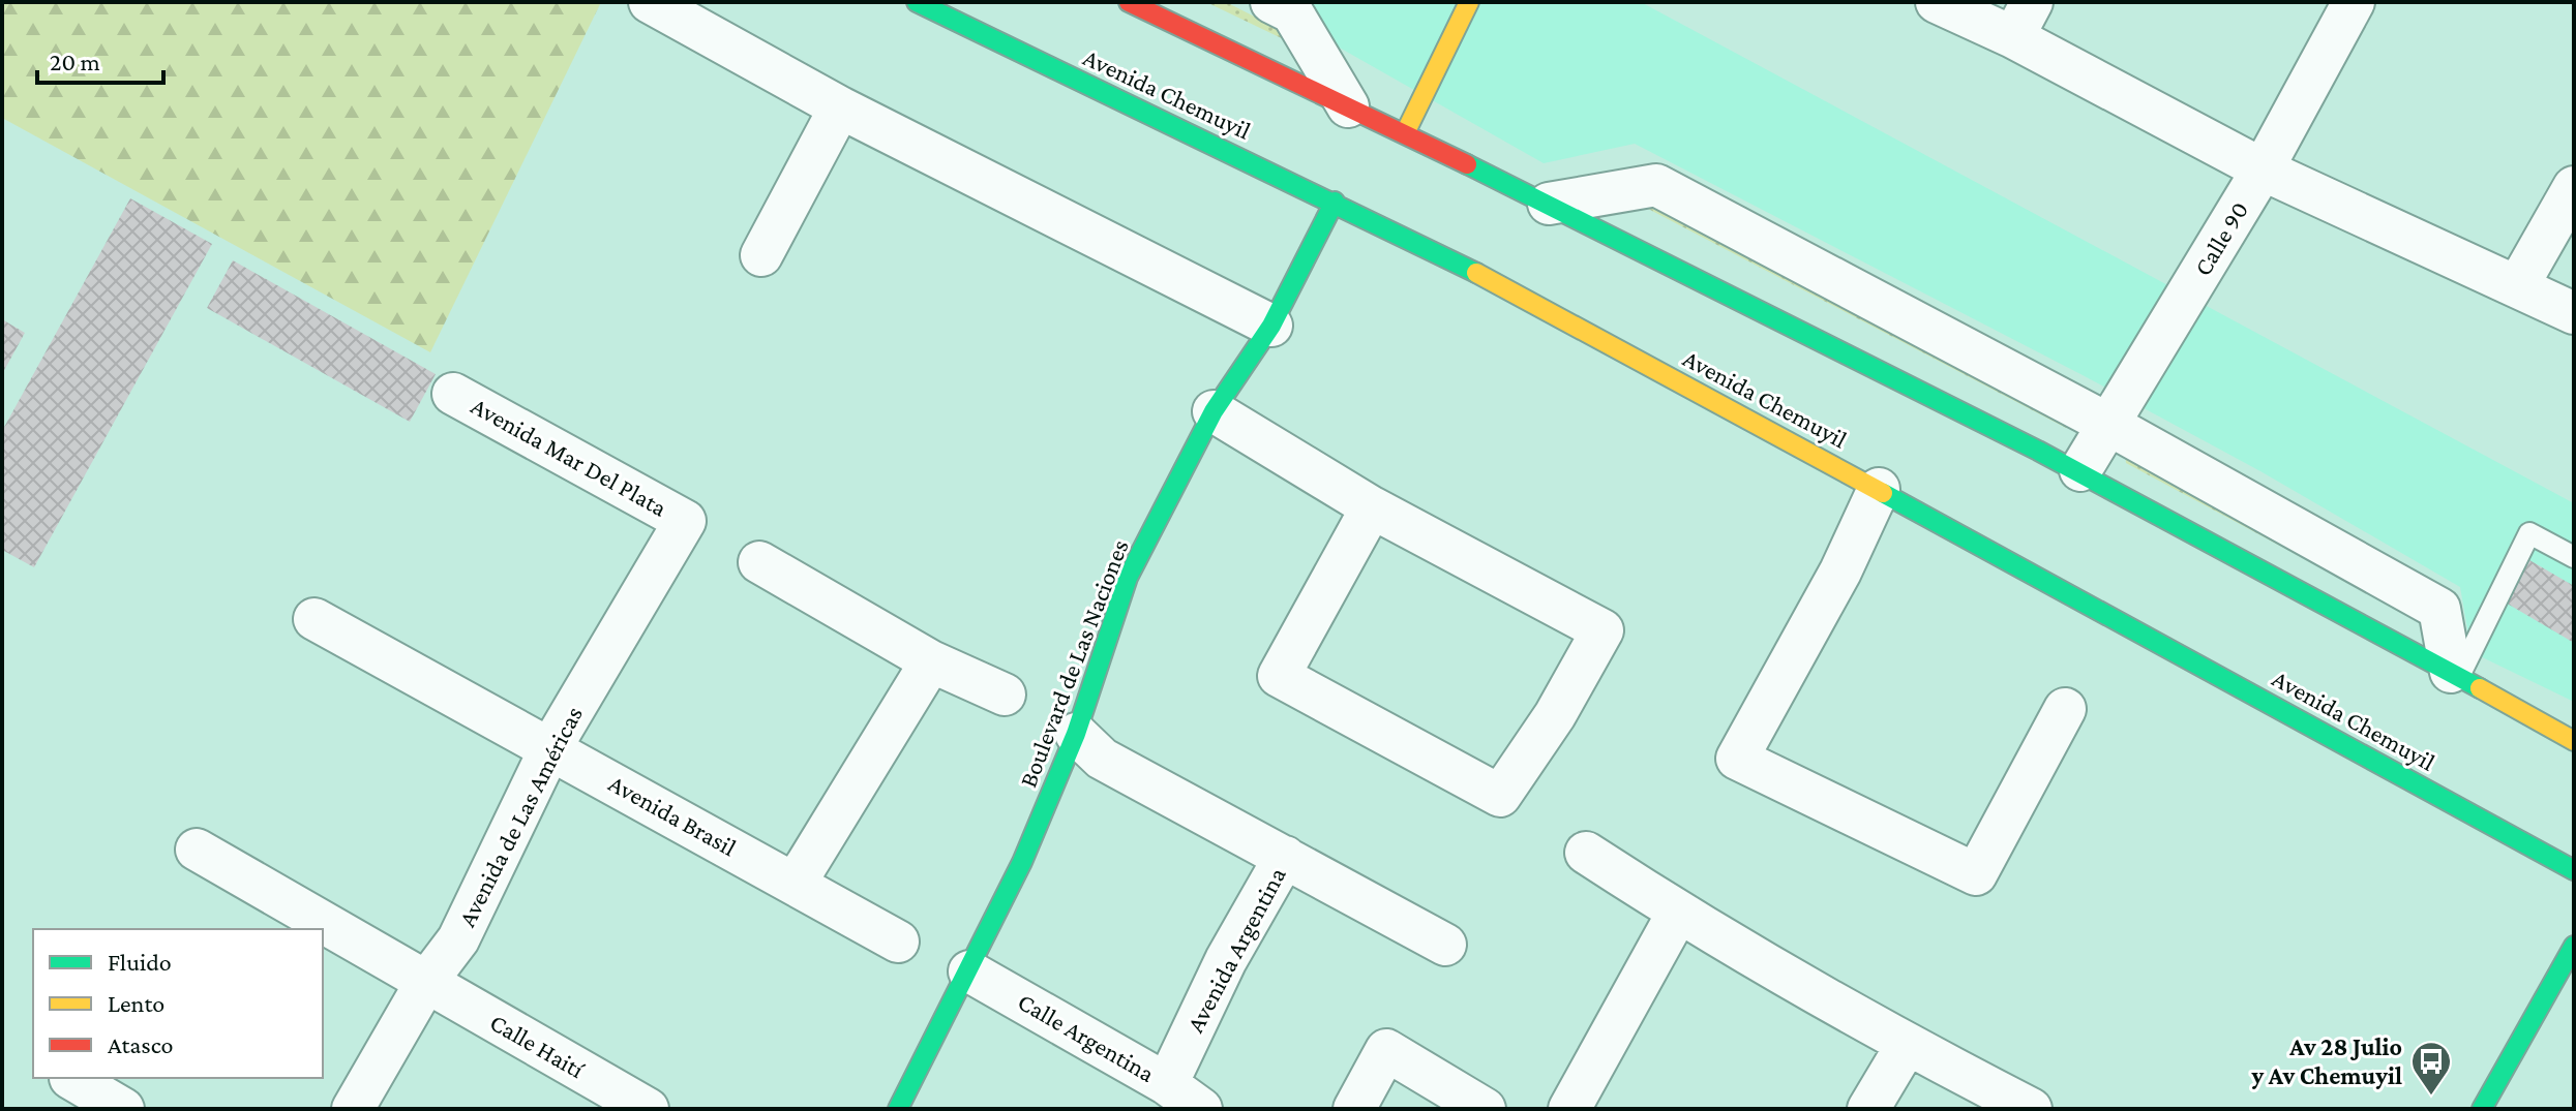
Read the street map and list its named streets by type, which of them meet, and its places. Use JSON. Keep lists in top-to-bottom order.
{
  "streets": {
    "main road": ["Avenida Chemuyil", "Boulevard de Las Naciones"],
    "street": [
      "Calle 90",
      "Avenida Mar Del Plata",
      "Avenida Brasil",
      "Avenida de Las Américas",
      "Avenida Argentina",
      "Calle Argentina",
      "Calle Haití"
    ]
  },
  "crossings": [
    ["Avenida Chemuyil", "Boulevard de Las Naciones"],
    ["Avenida Mar Del Plata", "Avenida de Las Américas"],
    ["Boulevard de Las Naciones", "Avenida Argentina"],
    ["Boulevard de Las Naciones", "Calle Argentina"],
    ["Avenida Brasil", "Avenida de Las Américas"],
    ["Avenida de Las Américas", "Calle Haití"],
    ["Avenida Argentina", "Calle Argentina"]
  ],
  "places": {
    "bus stop": ["Av 28 Julio y Av Chemuyil"]
  },
  "legend": ["Fluido", "Lento", "Atasco"],
  "scale_bar": "20 m"
}
